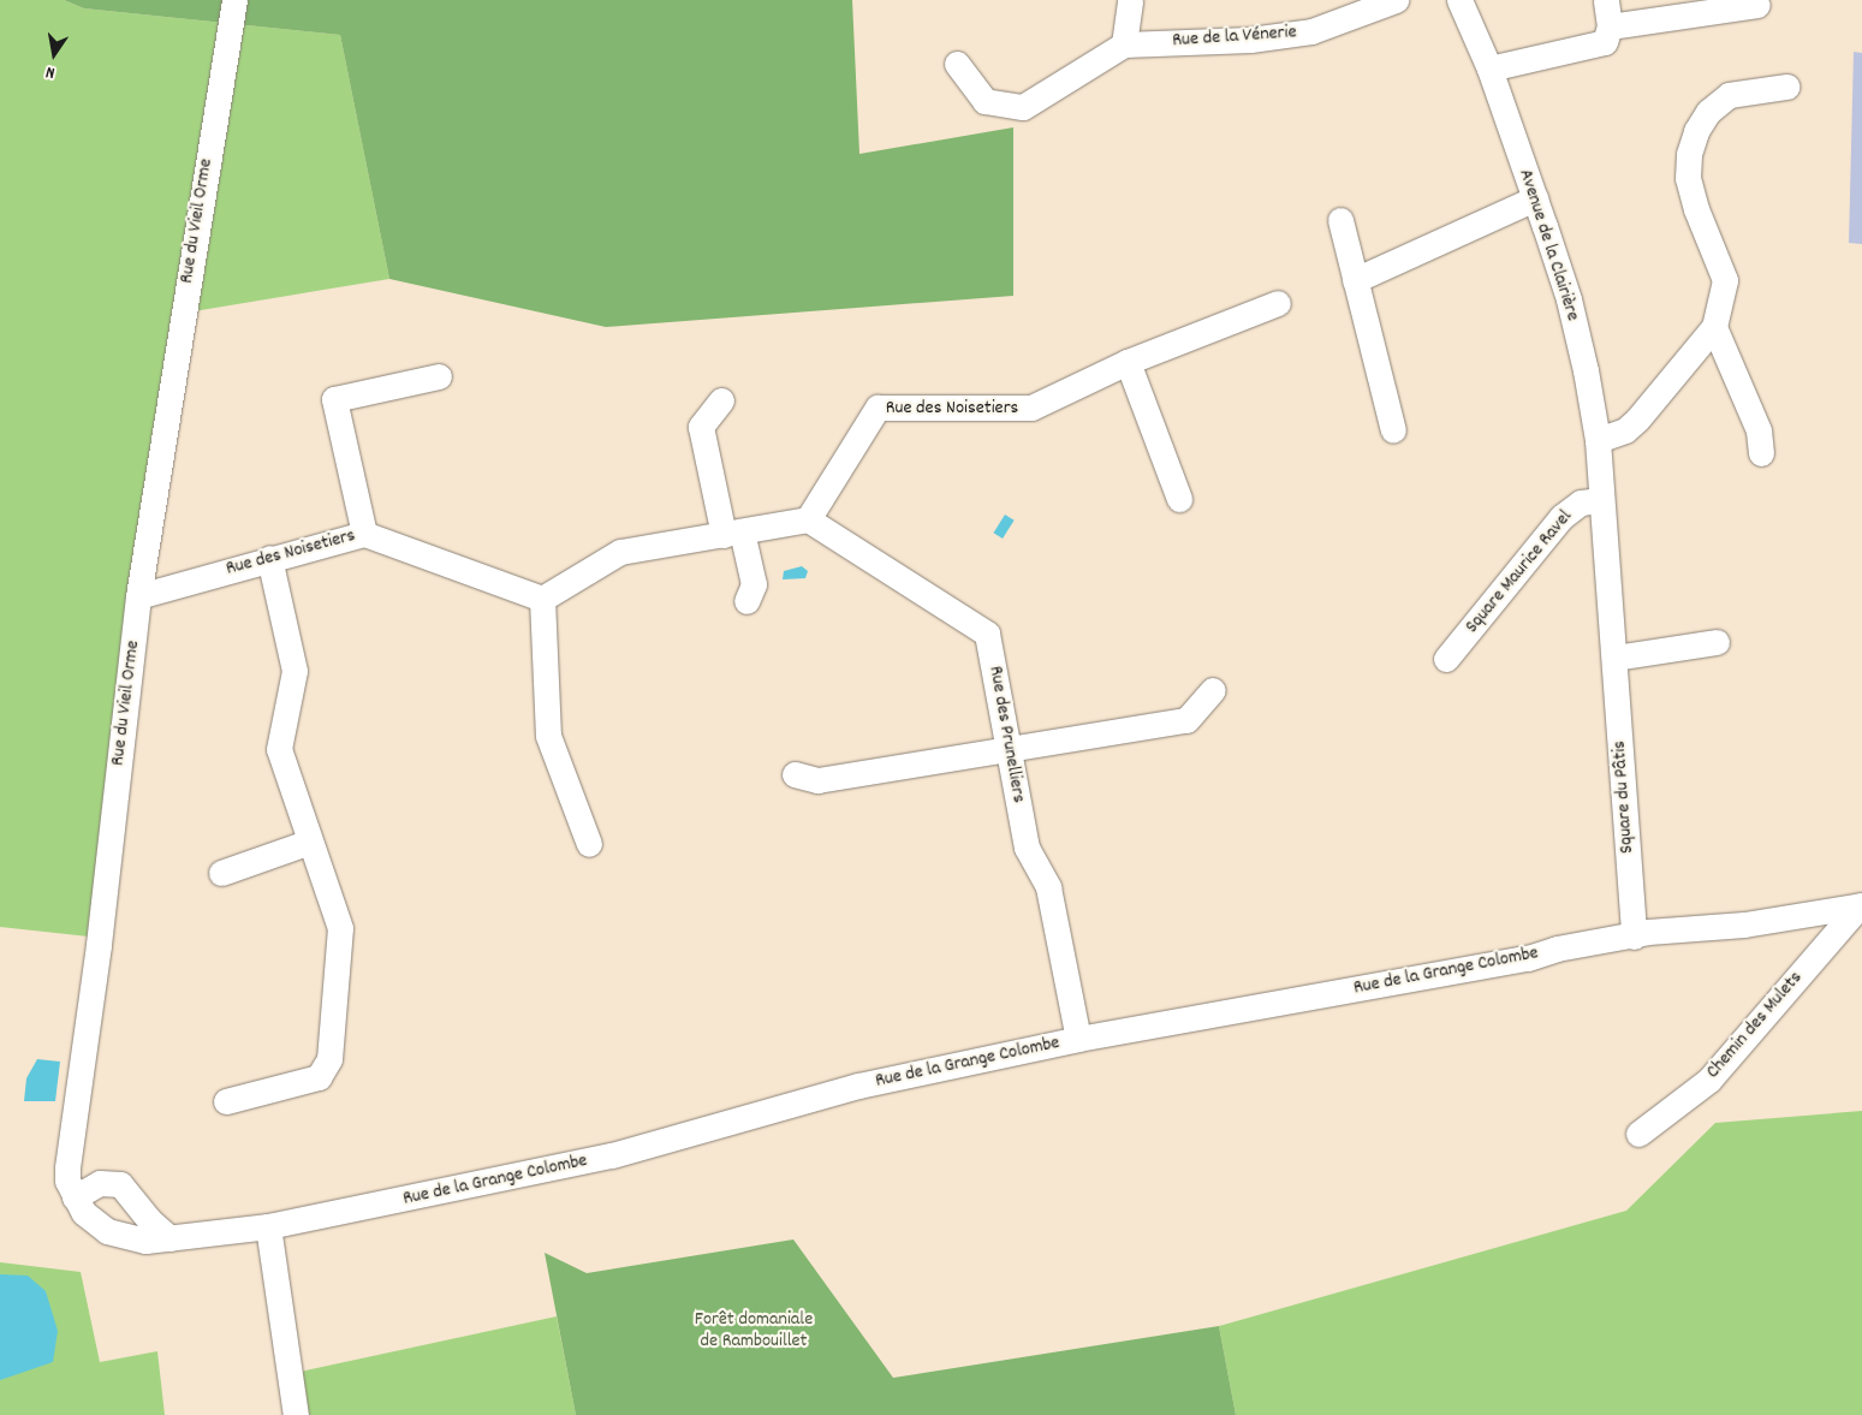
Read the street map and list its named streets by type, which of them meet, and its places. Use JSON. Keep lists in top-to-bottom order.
{
  "streets": {
    "street": [
      "Rue de la Vénerie",
      "Rue du Vieil Orme",
      "Avenue de la Clairière",
      "Rue des Noisetiers",
      "Square Maurice Ravel",
      "Rue des Prunelliers",
      "Square du Pâtis",
      "Rue de la Grange Colombe",
      "Chemin des Mulets"
    ]
  },
  "crossings": [
    ["Rue du Vieil Orme", "Rue des Noisetiers"],
    ["Rue du Vieil Orme", "Rue de la Grange Colombe"],
    ["Avenue de la Clairière", "Square Maurice Ravel"],
    ["Avenue de la Clairière", "Square du Pâtis"],
    ["Rue des Noisetiers", "Rue des Prunelliers"],
    ["Square Maurice Ravel", "Square du Pâtis"],
    ["Rue des Prunelliers", "Rue de la Grange Colombe"],
    ["Square du Pâtis", "Rue de la Grange Colombe"],
    ["Rue de la Grange Colombe", "Chemin des Mulets"]
  ],
  "parks": ["Forêt domaniale de Rambouillet"],
  "north": "bottom"
}
